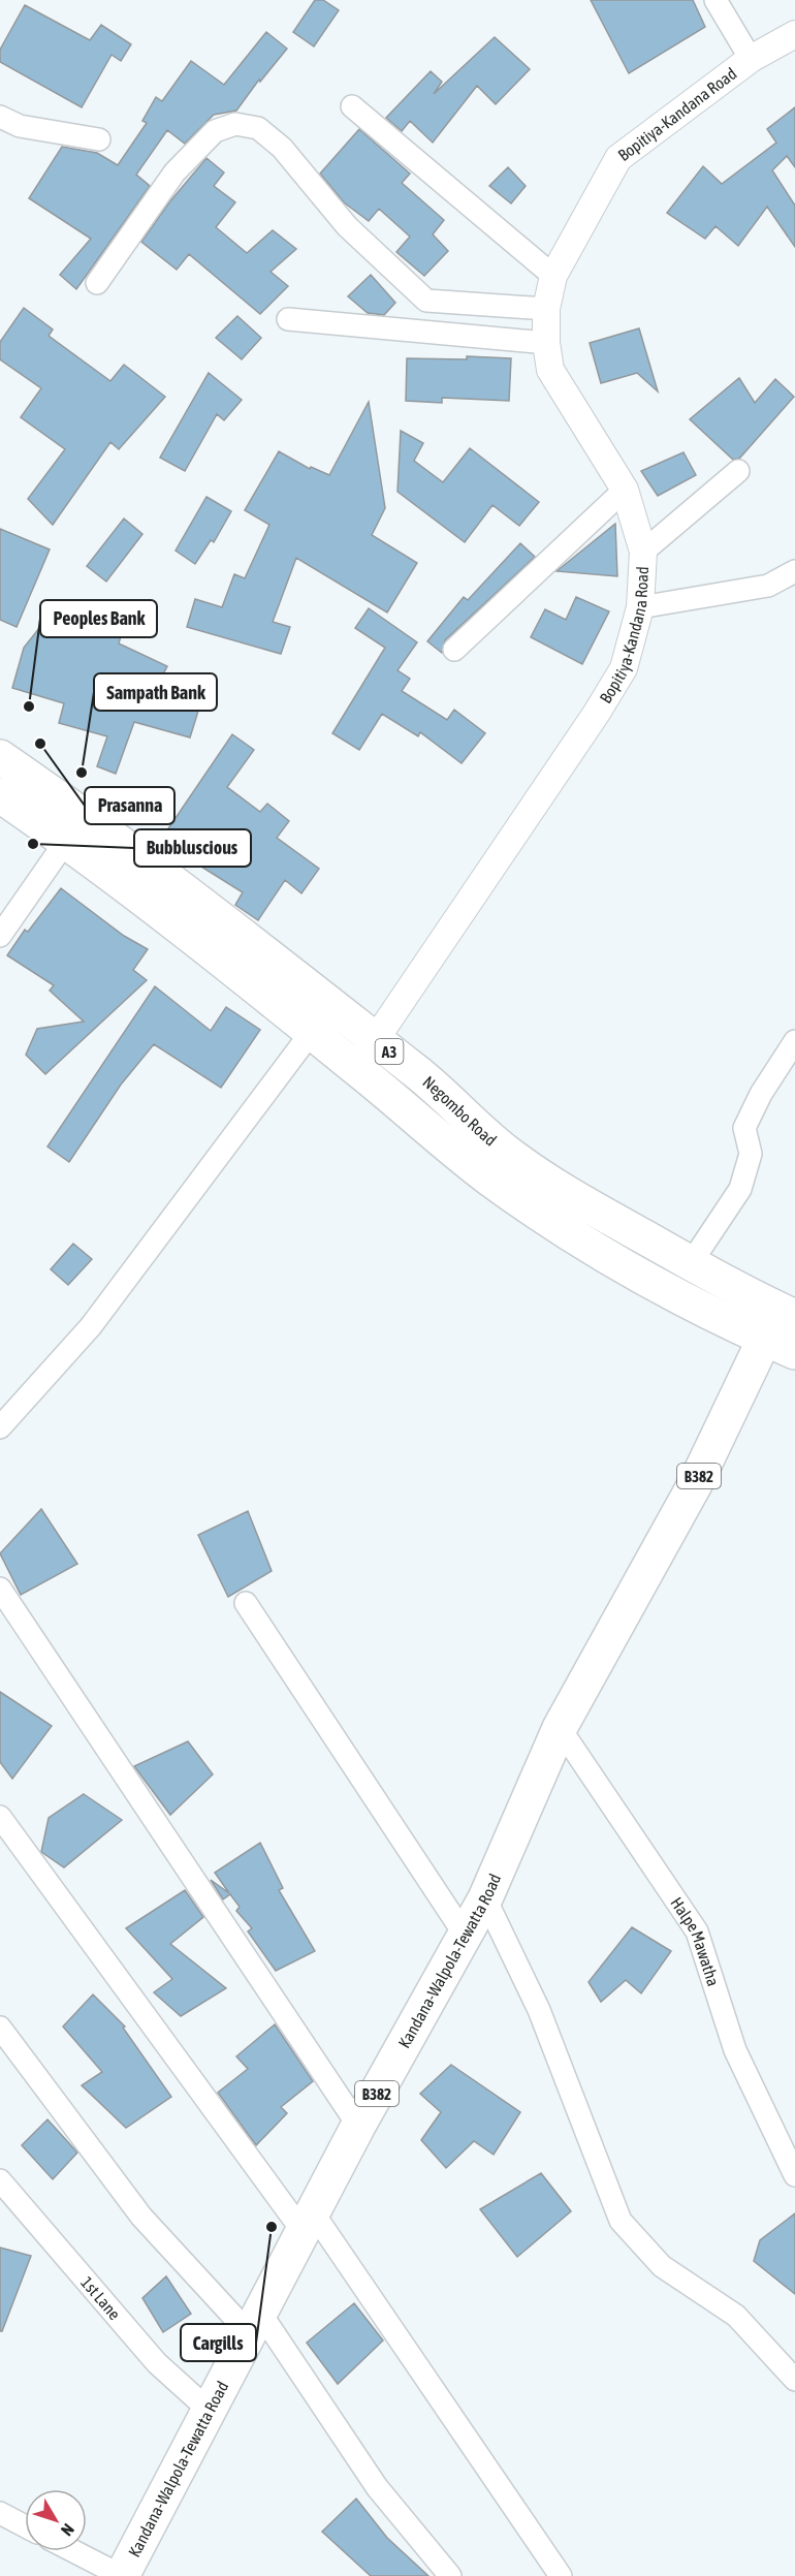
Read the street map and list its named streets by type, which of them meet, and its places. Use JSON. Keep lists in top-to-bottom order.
{
  "streets": {
    "main road": [
      "A3",
      "Negombo Road",
      "B382",
      "Kandana-Walpola-Tewatta Road"
    ],
    "street": ["Bopitiya-Kandana Road", "Halpe Mawatha", "1st Lane"]
  },
  "crossings": [
    ["Bopitiya-Kandana Road", "Negombo Road"],
    ["Negombo Road", "Kandana-Walpola-Tewatta Road"],
    ["Halpe Mawatha", "Kandana-Walpola-Tewatta Road"],
    ["Kandana-Walpola-Tewatta Road", "1st Lane"]
  ],
  "places": [
    "Peoples Bank",
    "Prasanna",
    "Sampath Bank",
    "Bubbluscious",
    "Cargills"
  ],
  "north": "bottom right"
}
